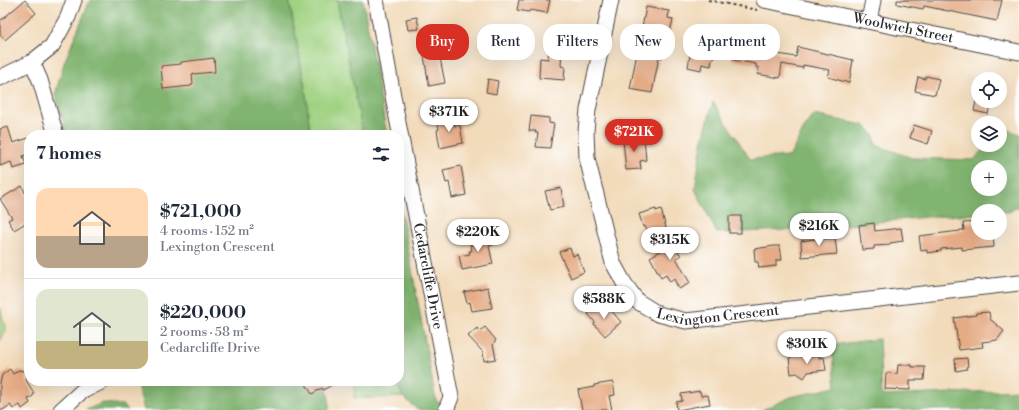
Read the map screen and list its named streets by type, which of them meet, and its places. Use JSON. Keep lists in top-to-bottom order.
{
  "streets": {
    "street": ["Woolwich Street", "Cedarcliffe Drive", "Lexington Crescent"]
  },
  "page": {
    "chip": [
      "Buy",
      "Rent",
      "Filters",
      "New",
      "Apartment"
    ],
    "map_buttons": ["+", "−"],
    "price": [
      "$371K",
      "$721K",
      "$216K",
      "$220K",
      "$315K",
      "$588K",
      "$301K"
    ],
    "heading": "7 homes",
    "list": [
      {
        "name": "$721,000",
        "note": "4 rooms · 152 m² · Lexington Crescent"
      },
      {
        "name": "$220,000",
        "note": "2 rooms · 58 m² · Cedarcliffe Drive"
      }
    ]
  }
}
